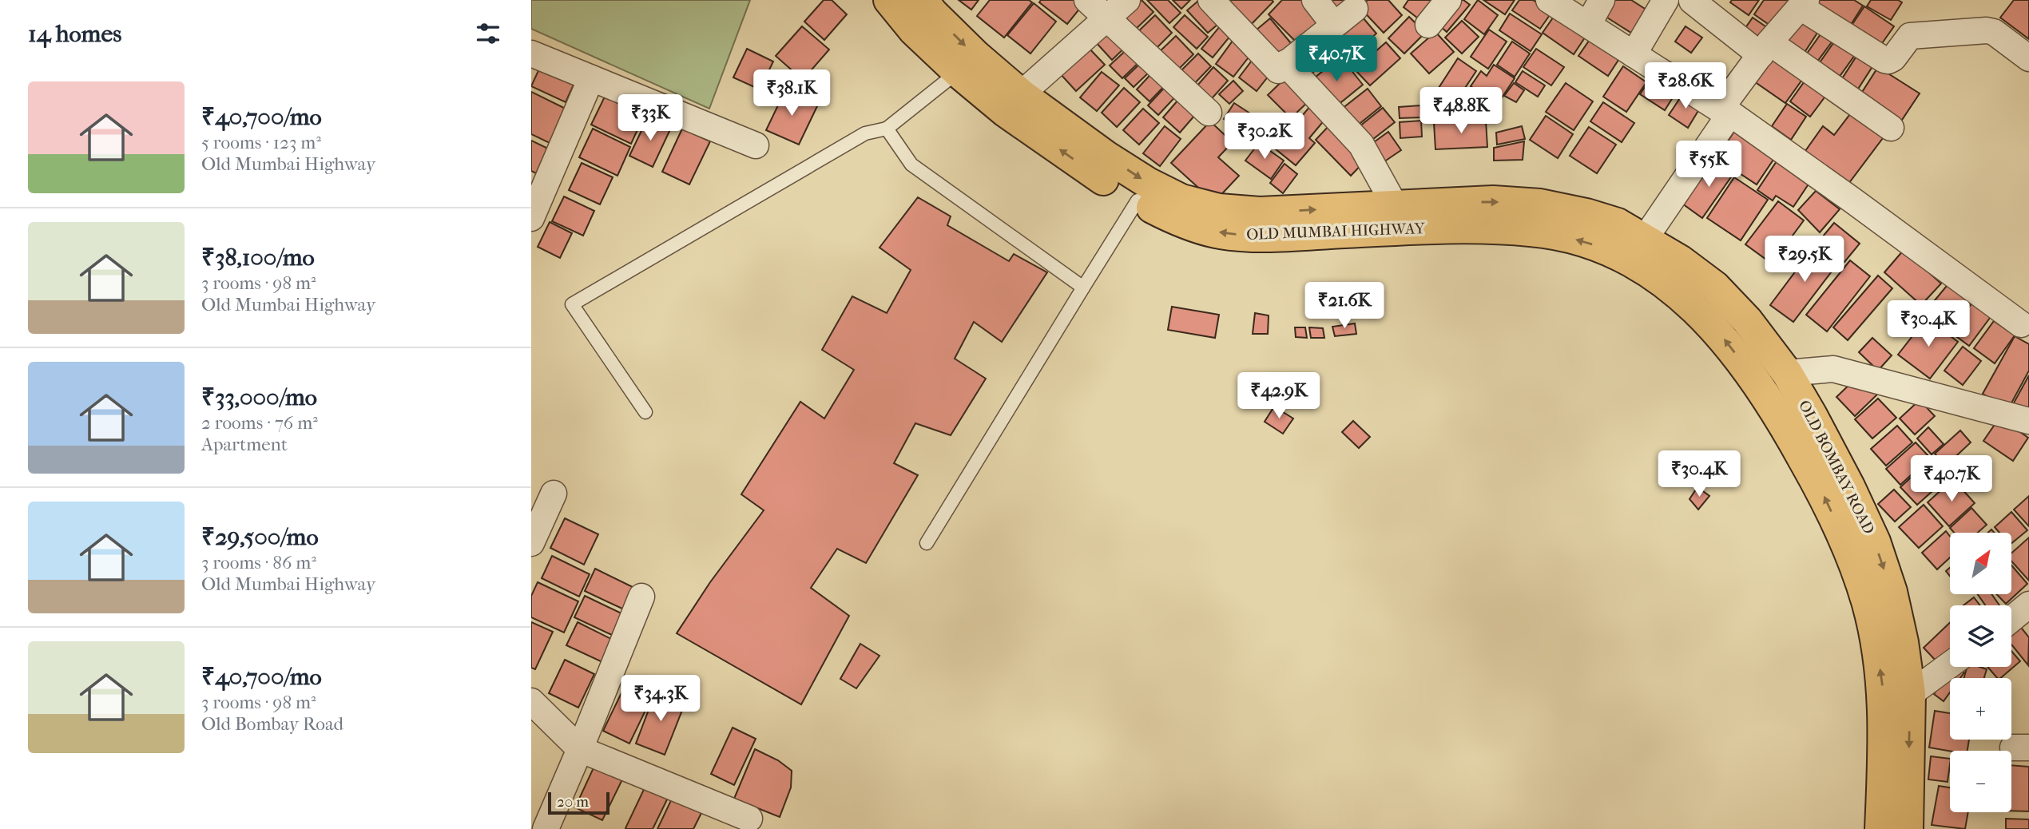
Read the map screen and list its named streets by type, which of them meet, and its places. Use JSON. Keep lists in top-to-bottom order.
{
  "streets": {
    "main road": ["OLD MUMBAI HIGHWAY", "OLD BOMBAY ROAD"]
  },
  "crossings": [
    ["OLD MUMBAI HIGHWAY", "OLD BOMBAY ROAD"]
  ],
  "scale_bar": "20 m",
  "north": "top right",
  "page": {
    "heading": "14 homes",
    "price": [
      "₹40.7K",
      "₹28.6K",
      "₹38.1K",
      "₹48.8K",
      "₹33K",
      "₹30.2K",
      "₹55K",
      "₹29.5K",
      "₹21.6K",
      "₹30.4K",
      "₹42.9K",
      "₹30.4K",
      "₹40.7K",
      "₹34.3K"
    ],
    "list": [
      {
        "name": "₹40,700/mo",
        "note": "5 rooms · 123 m² · Old Mumbai Highway"
      },
      {
        "name": "₹38,100/mo",
        "note": "3 rooms · 98 m² · Old Mumbai Highway"
      },
      {
        "name": "₹33,000/mo",
        "note": "2 rooms · 76 m² · Apartment"
      },
      {
        "name": "₹29,500/mo",
        "note": "3 rooms · 86 m² · Old Mumbai Highway"
      },
      {
        "name": "₹40,700/mo",
        "note": "3 rooms · 98 m² · Old Bombay Road"
      }
    ],
    "map_buttons": ["+", "−"],
    "scale": "20 m"
  }
}
